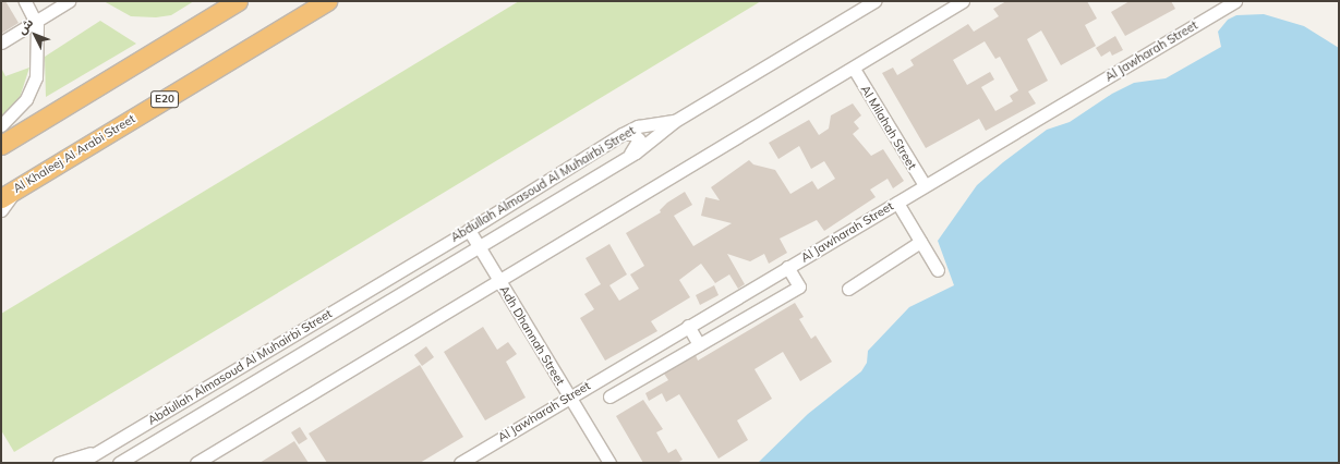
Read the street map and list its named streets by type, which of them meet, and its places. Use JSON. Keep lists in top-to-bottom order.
{
  "streets": {
    "highway": ["E20", "Al Khaleej Al Arabi Street"],
    "street": [
      "Al Jawharah Street",
      "Al Milahah Street",
      "Abdullah Almasoud Al Muhairbi Street",
      "Adh Dhannah Street"
    ]
  },
  "crossings": [
    ["Al Jawharah Street", "Al Milahah Street"],
    ["Al Jawharah Street", "Adh Dhannah Street"],
    ["Abdullah Almasoud Al Muhairbi Street", "Adh Dhannah Street"]
  ],
  "north": "top left"
}
